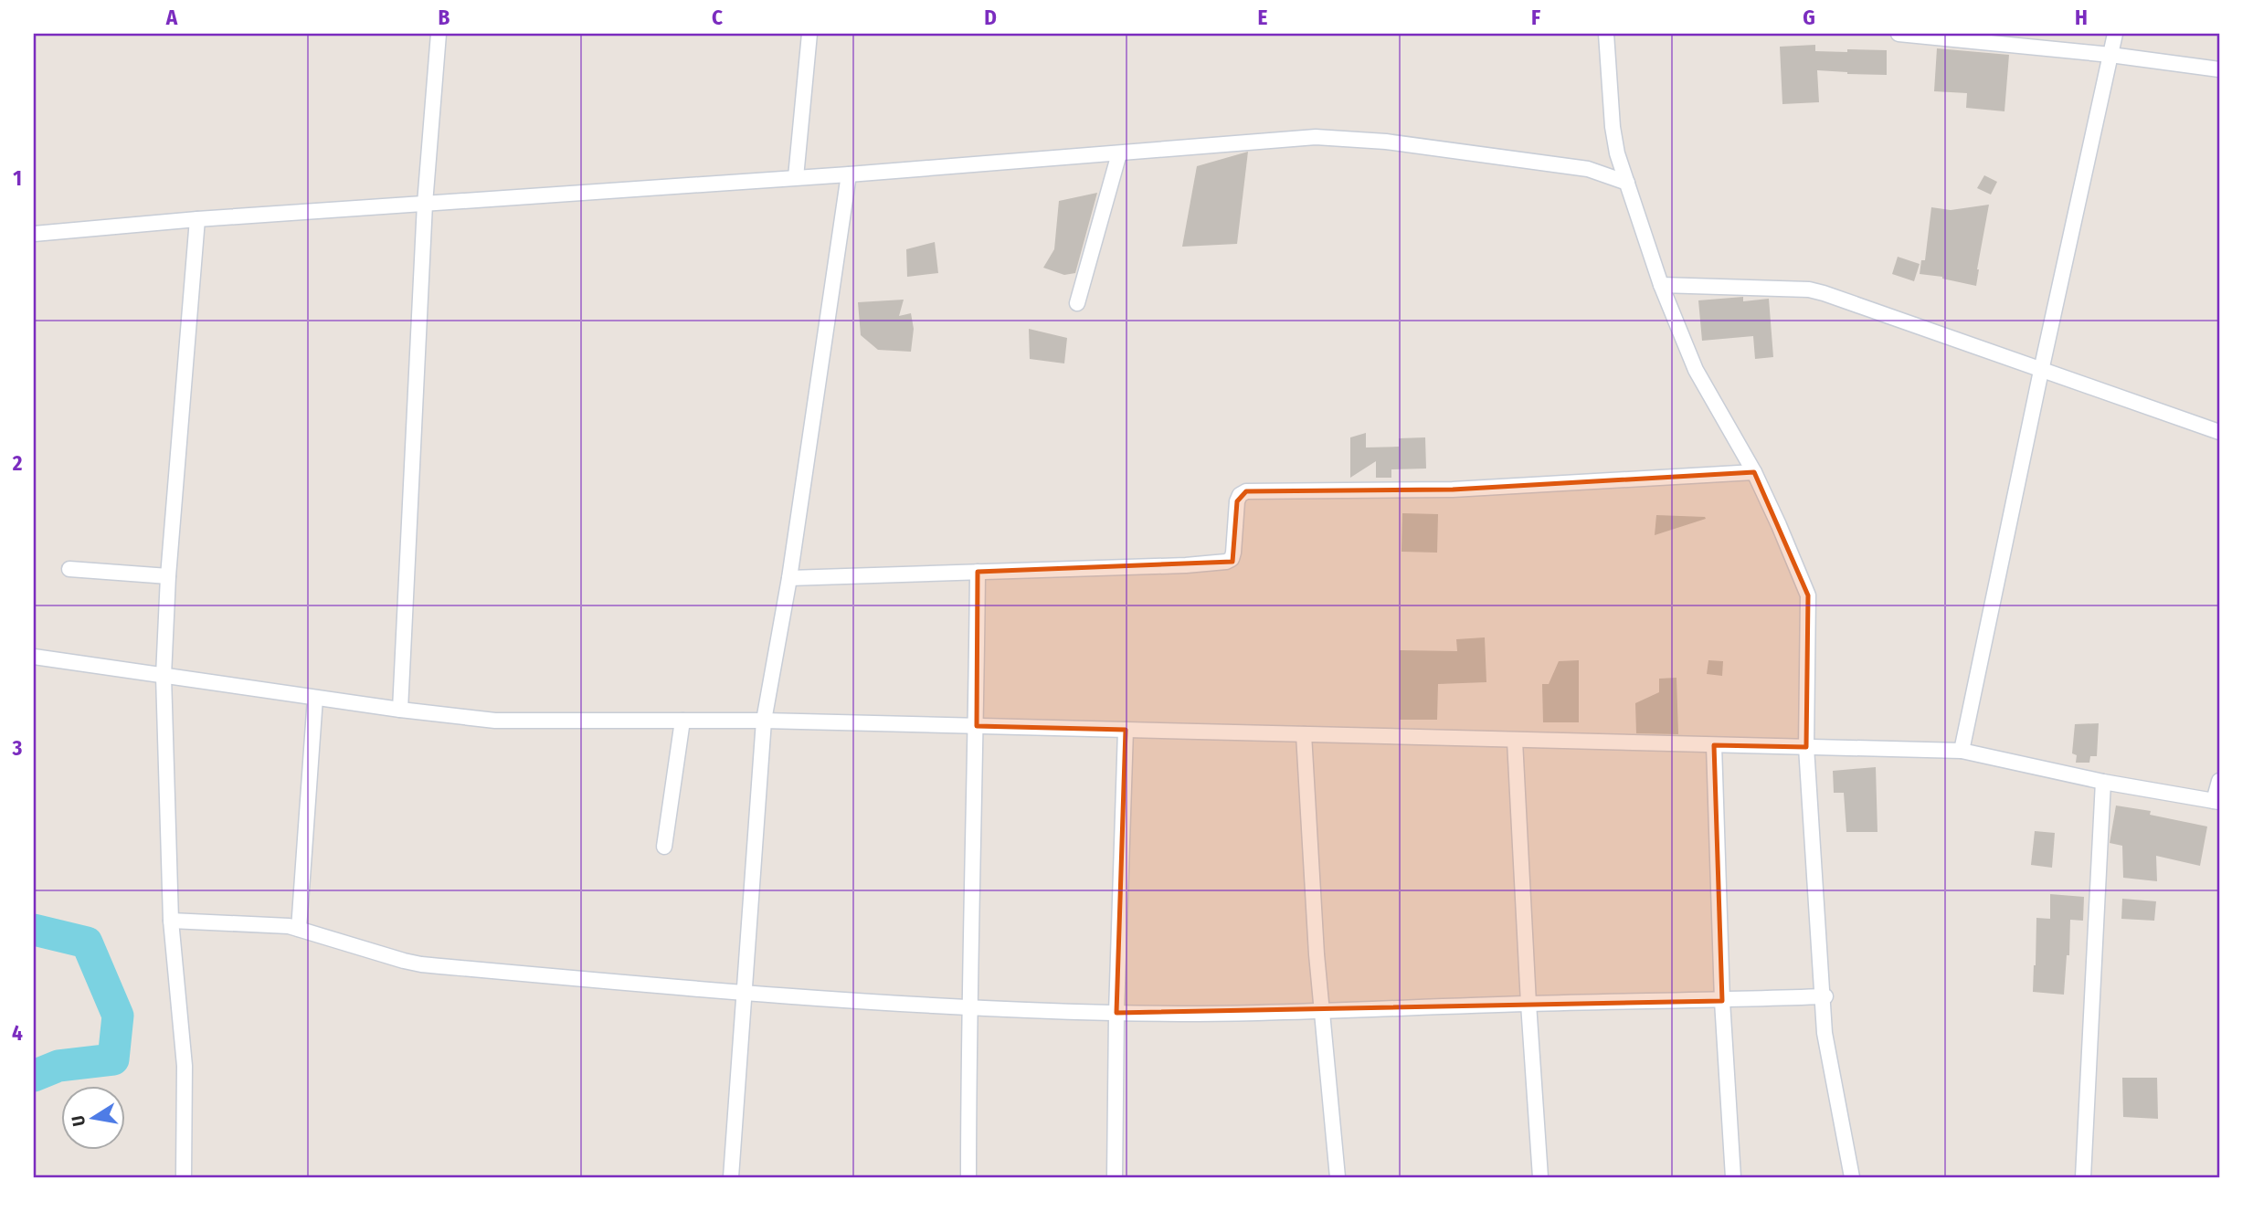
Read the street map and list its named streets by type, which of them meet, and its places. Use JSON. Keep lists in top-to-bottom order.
{
  "north": "left",
  "grid": {
    "columns": [
      "A",
      "B",
      "C",
      "D",
      "E",
      "F",
      "G",
      "H"
    ],
    "rows": [
      "1",
      "2",
      "3",
      "4"
    ]
  }
}
